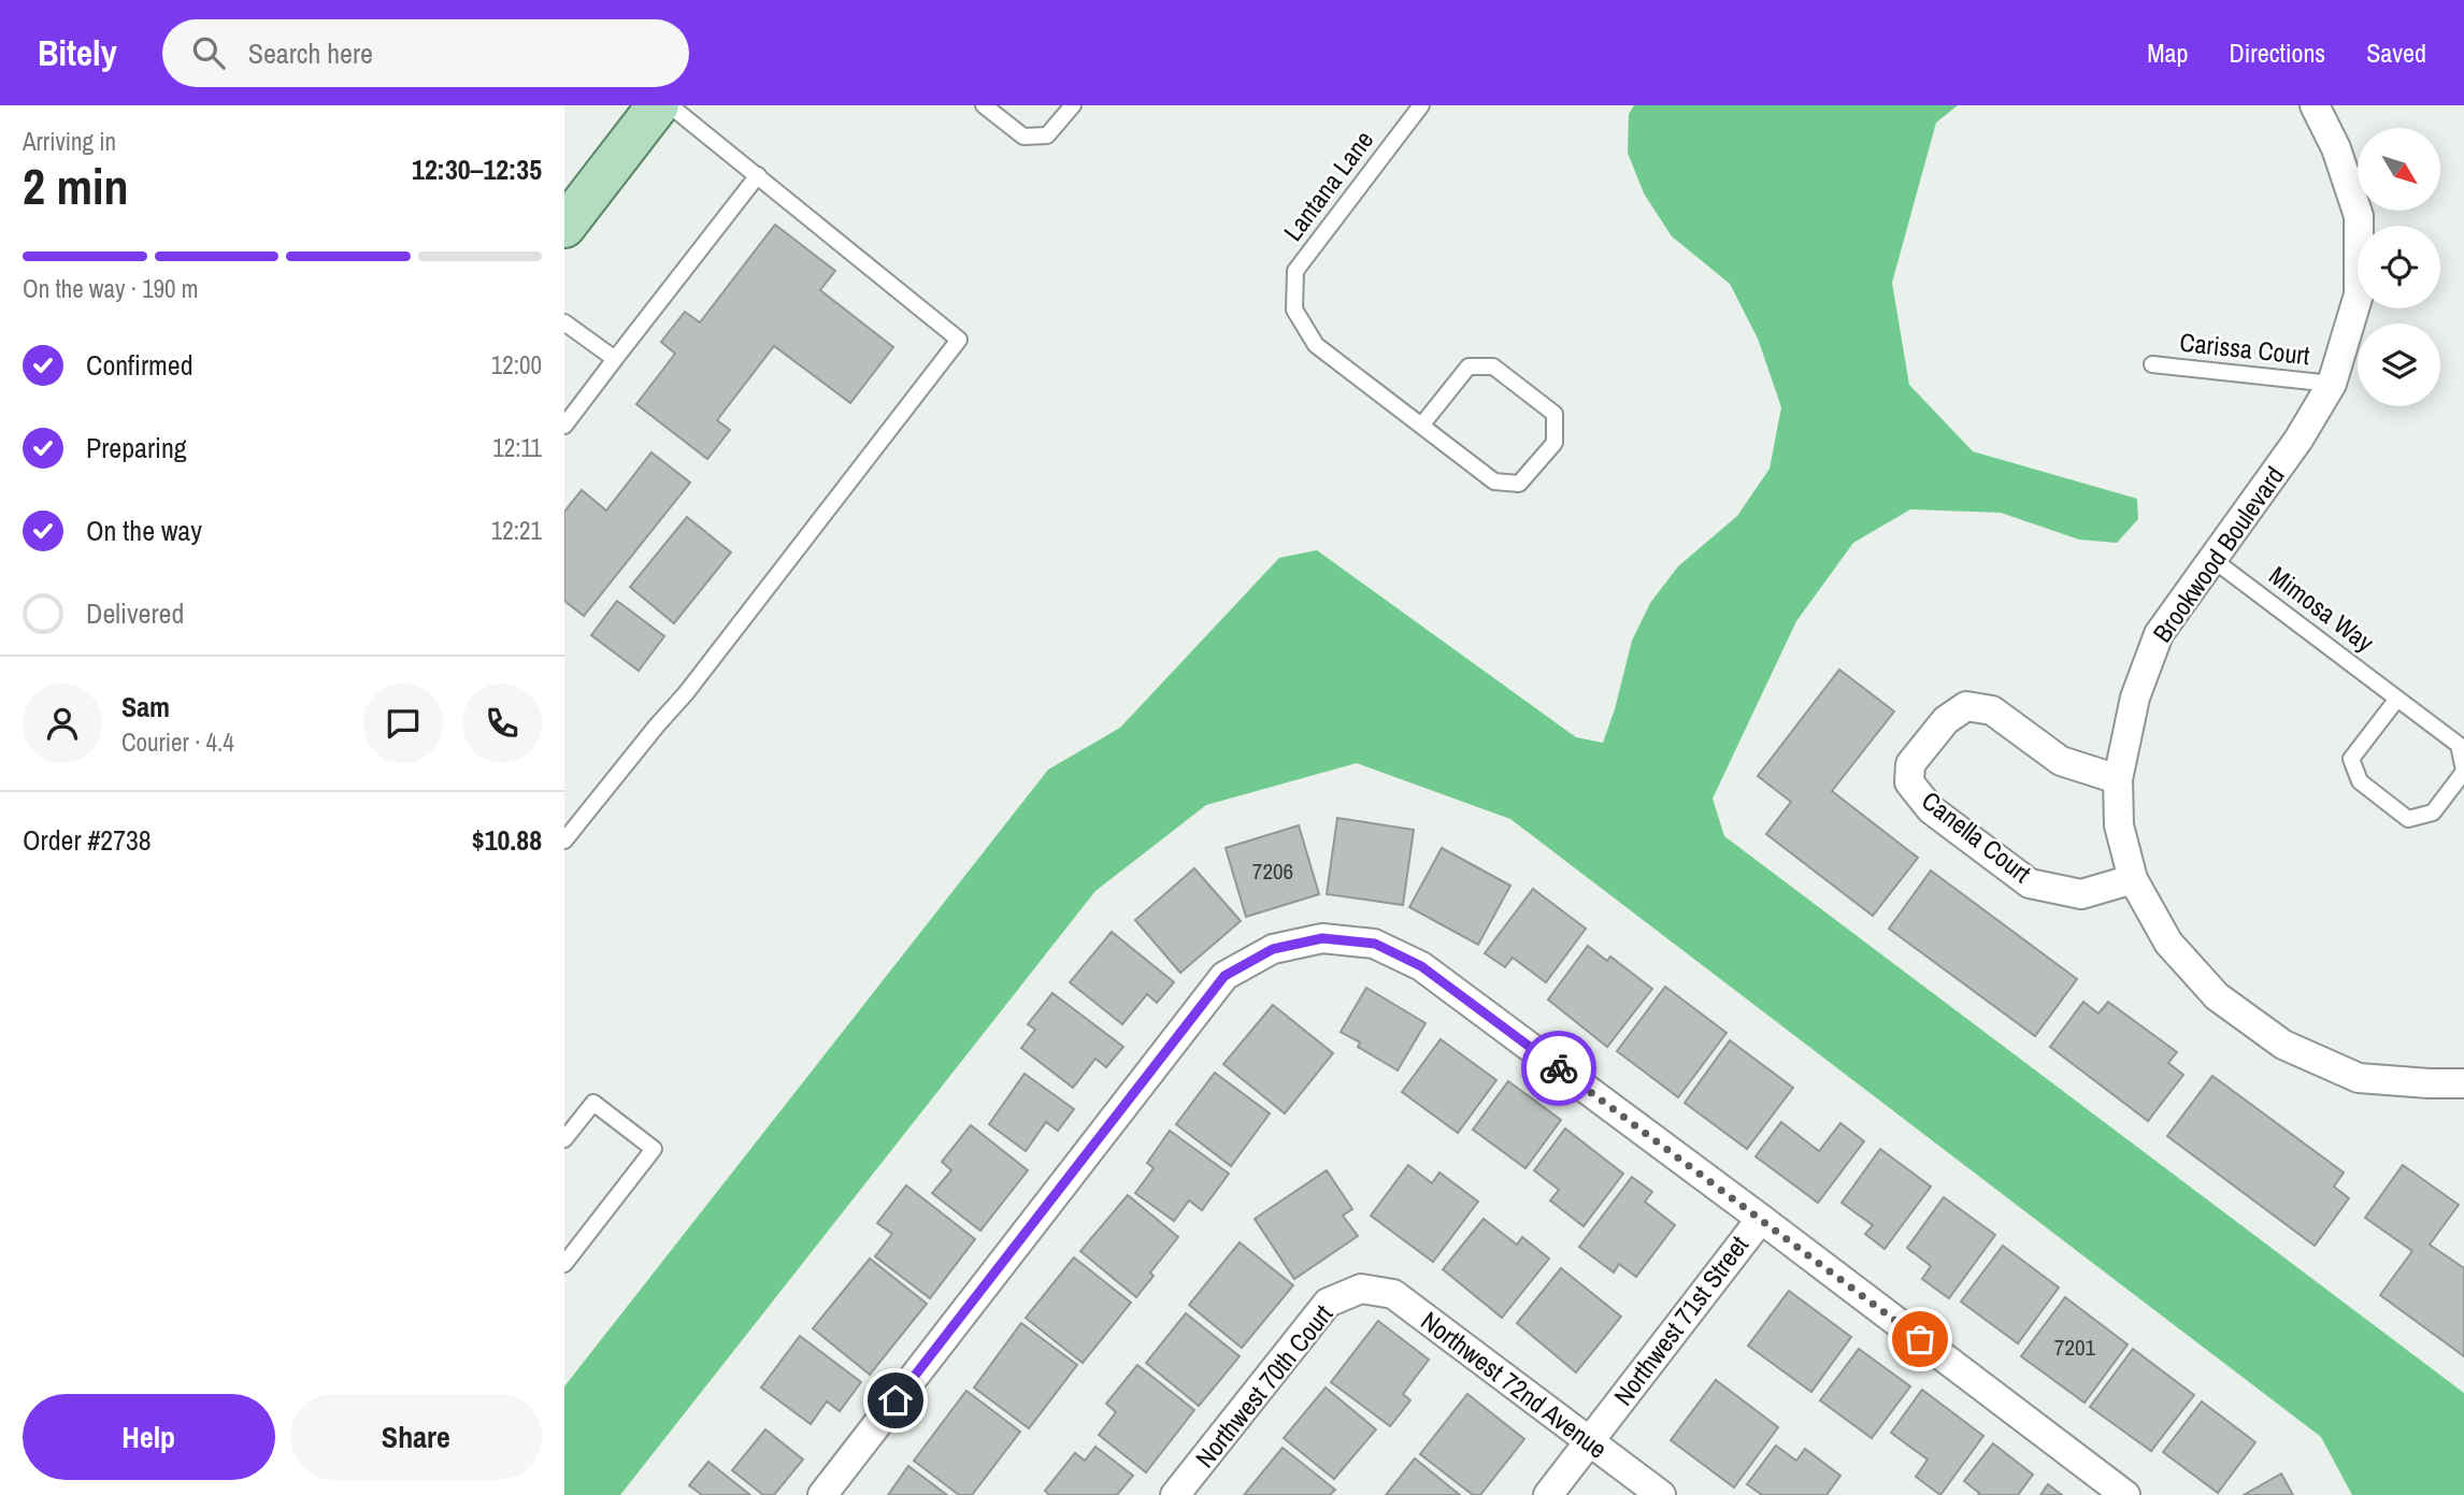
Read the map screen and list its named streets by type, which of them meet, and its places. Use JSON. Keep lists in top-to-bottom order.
{
  "streets": {
    "street": [
      "Brookwood Boulevard",
      "Canella Court",
      "Northwest 71st Street",
      "Northwest 72nd Avenue",
      "Northwest 70th Court"
    ],
    "lane": ["Lantana Lane", "Carissa Court", "Mimosa Way"]
  },
  "crossings": [
    ["Carissa Court", "Brookwood Boulevard"],
    ["Brookwood Boulevard", "Mimosa Way"],
    ["Brookwood Boulevard", "Canella Court"],
    ["Northwest 71st Street", "Northwest 72nd Avenue"],
    ["Northwest 72nd Avenue", "Northwest 70th Court"]
  ],
  "house_numbers": ["7206", "7201"],
  "north": "bottom right",
  "page": {
    "header": "Bitely",
    "search": "Search here",
    "nav": ["Map", "Directions", "Saved"],
    "heading": ["2 min", "Arriving in", "12:30–12:35"],
    "panel": [
      "Sam",
      "Courier · 4.4",
      "Order #2738",
      "$10.88"
    ],
    "bar": "On the way · 190 m",
    "list": [
      ["Confirmed", "12:00"],
      ["Preparing", "12:11"],
      ["On the way", "12:21"],
      "Delivered"
    ],
    "buttons": ["Help", "Share"]
  }
}
